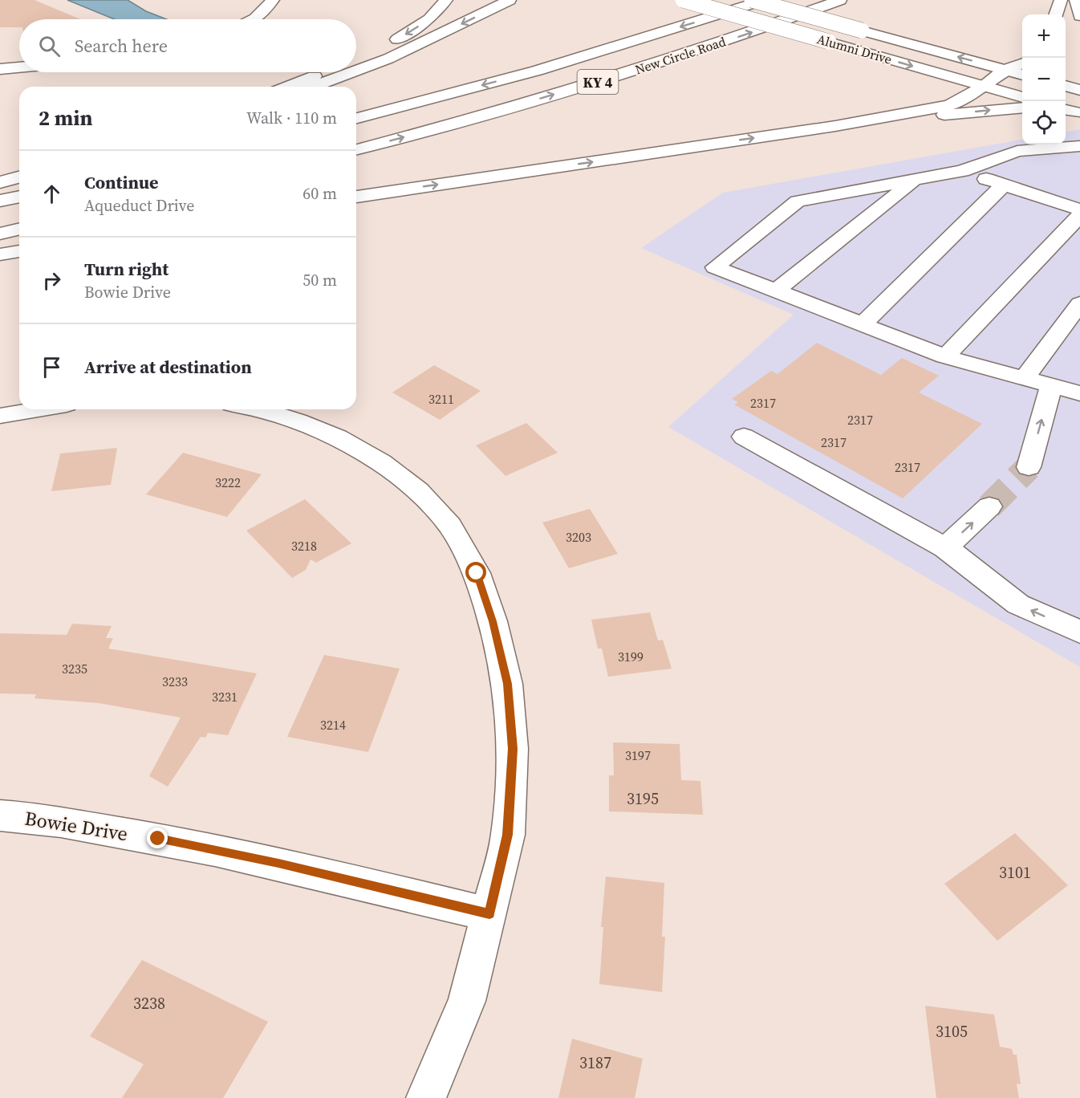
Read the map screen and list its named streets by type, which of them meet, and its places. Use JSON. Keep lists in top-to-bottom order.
{
  "streets": {
    "main road": [
      "Alumni Drive",
      "New Circle Road",
      "KY 4",
      "Bowie Drive"
    ]
  },
  "house_numbers": [
    "3211",
    "2317",
    "2317",
    "2317",
    "2317",
    "3222",
    "3203",
    "3218",
    "3199",
    "3235",
    "3233",
    "3231",
    "3214",
    "3197",
    "3195",
    "3101",
    "3238",
    "3105",
    "3187"
  ],
  "page": {
    "map_buttons": ["+", "−"],
    "search": "Search here",
    "heading": ["2 min", "Walk · 110 m"],
    "list": [
      ["Continue", "Aqueduct Drive", "60 m"],
      ["Turn right", "Bowie Drive", "50 m"],
      "Arrive at destination"
    ]
  }
}
